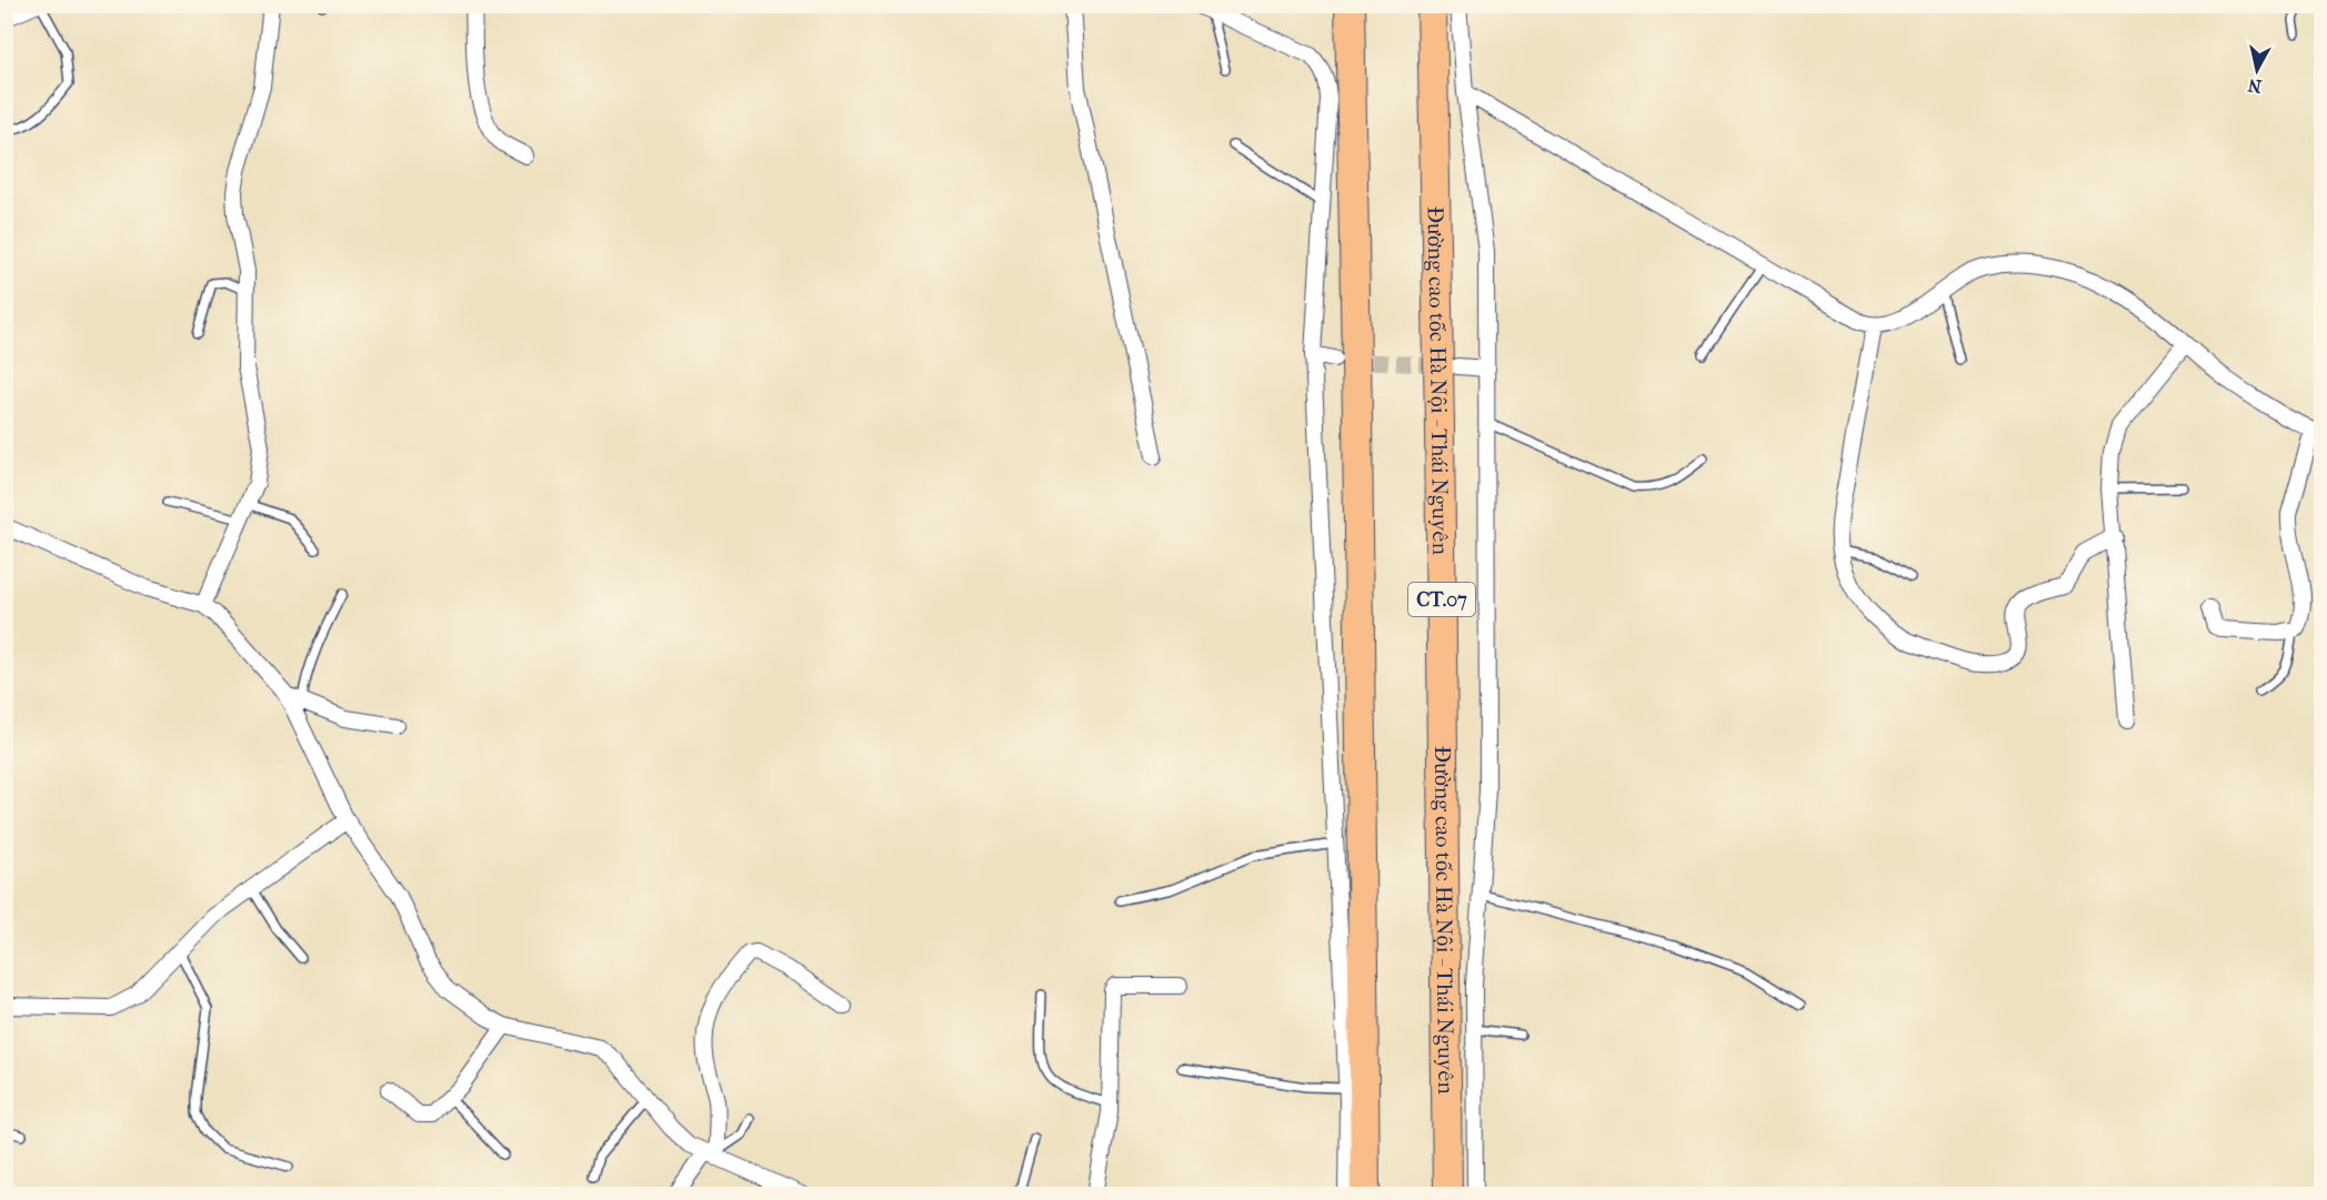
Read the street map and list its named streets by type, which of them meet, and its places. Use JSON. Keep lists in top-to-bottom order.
{
  "streets": {
    "highway": ["Đường cao tốc Hà Nội - Thái Nguyên", "CT.07"]
  },
  "north": "bottom"
}
